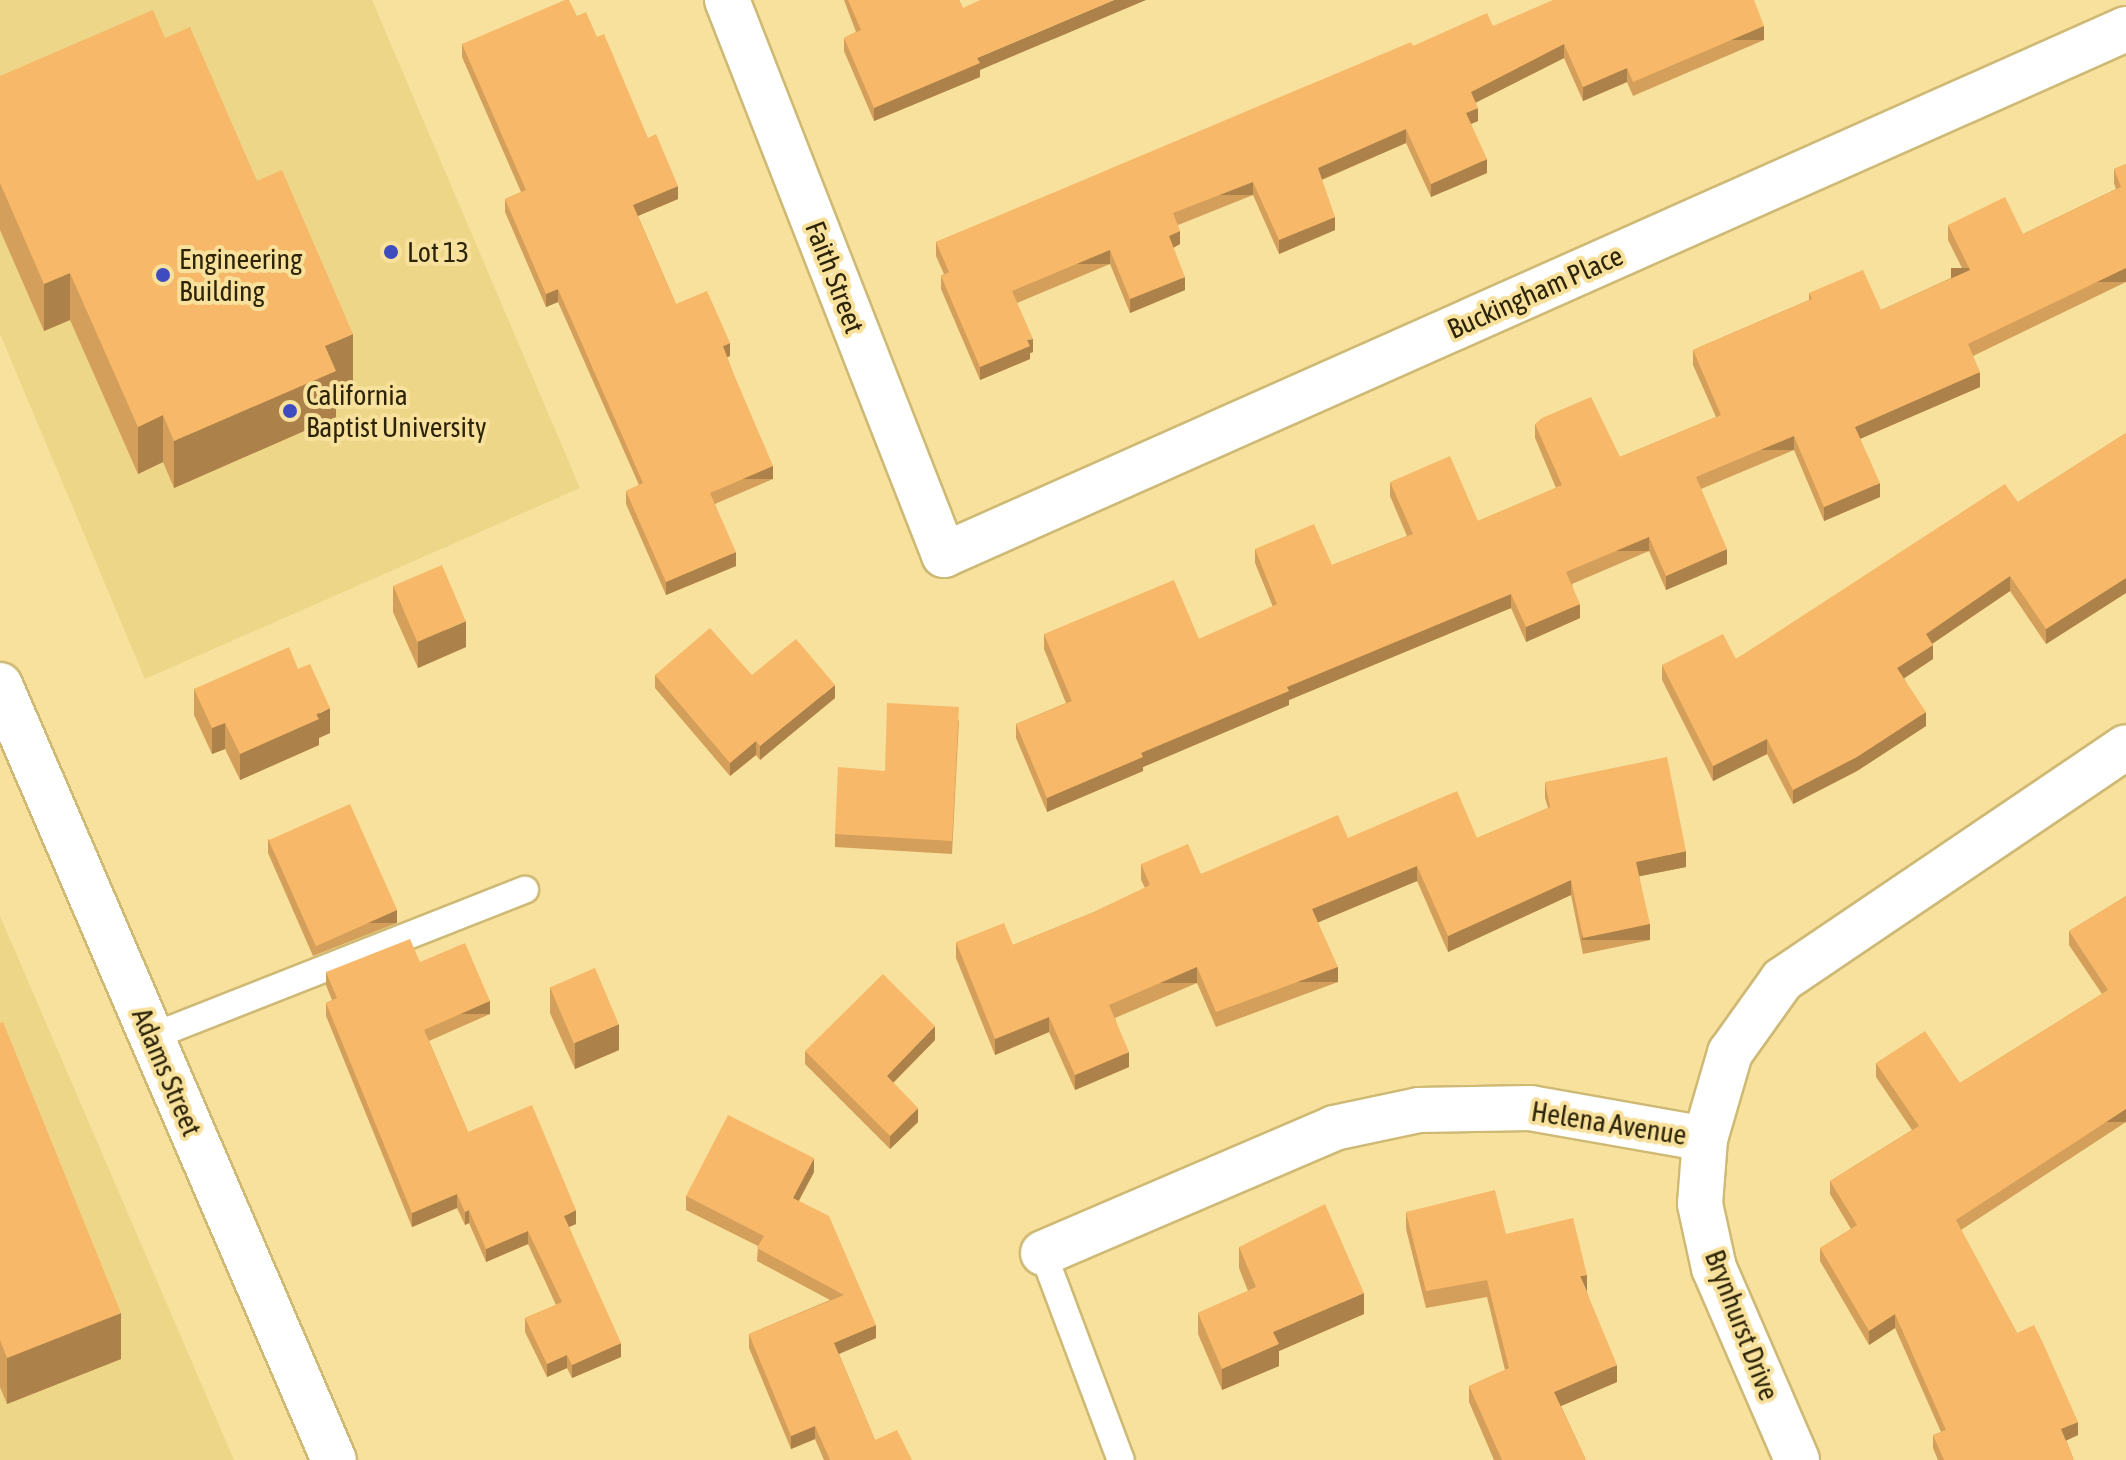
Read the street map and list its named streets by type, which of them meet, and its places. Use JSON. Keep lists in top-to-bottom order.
{
  "streets": {
    "street": [
      "Faith Street",
      "Buckingham Place",
      "Adams Street",
      "Helena Avenue",
      "Brynhurst Drive"
    ]
  },
  "crossings": [
    ["Faith Street", "Buckingham Place"],
    ["Helena Avenue", "Brynhurst Drive"]
  ],
  "places": ["Lot 13", "Engineering Building", "California Baptist University"]
}
